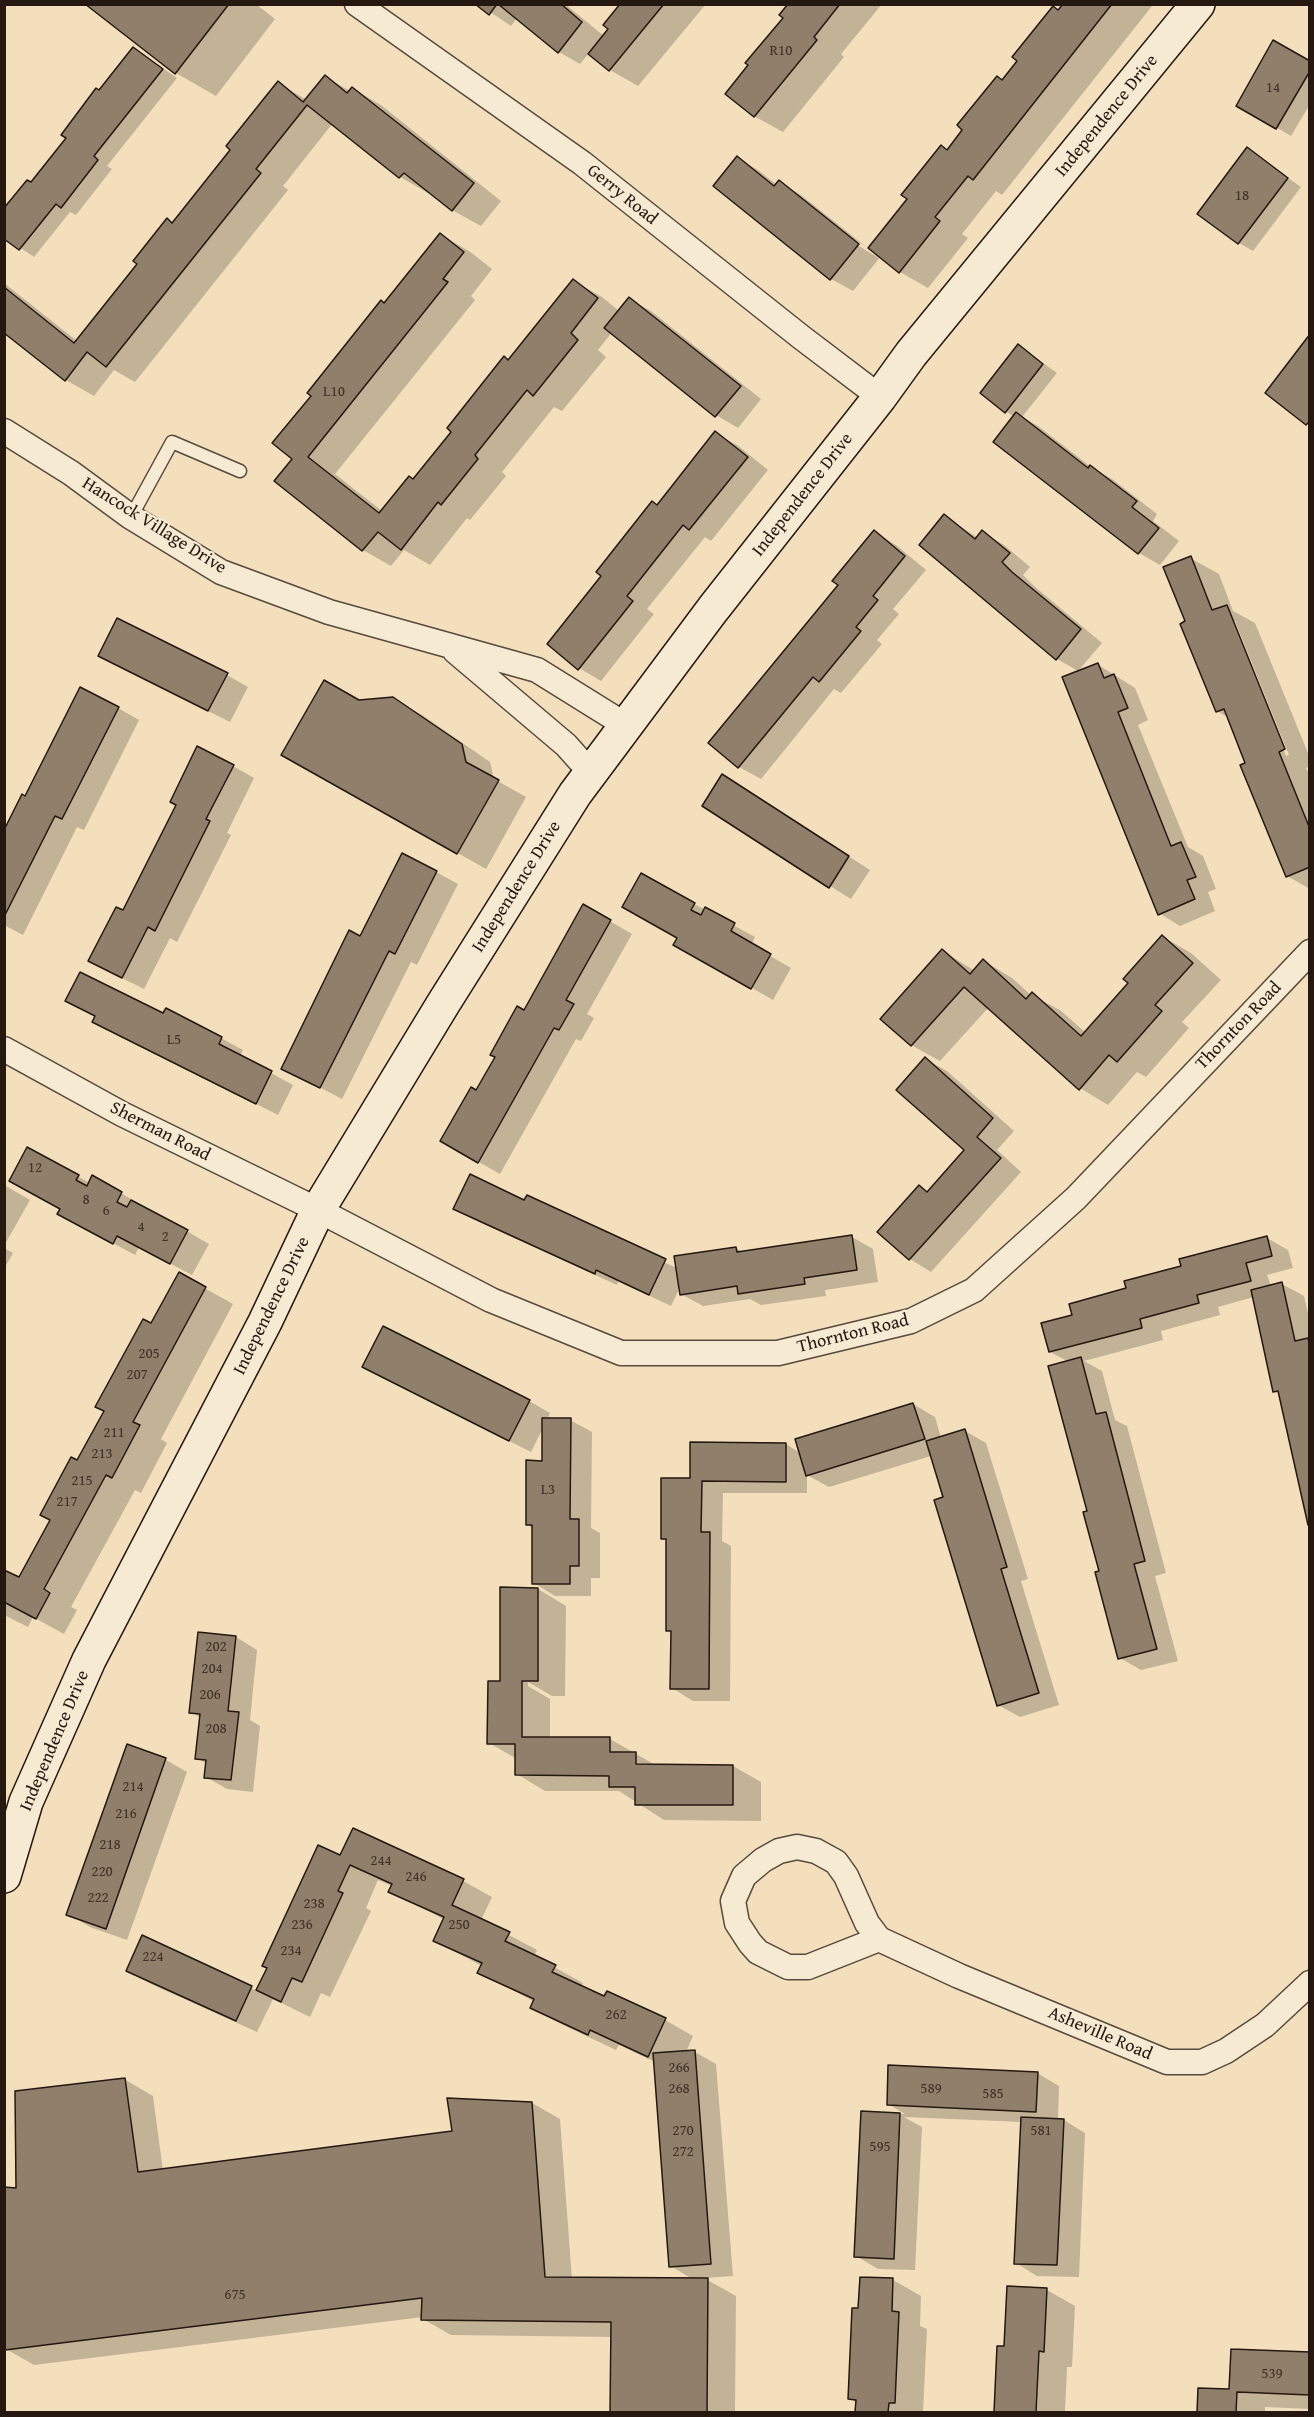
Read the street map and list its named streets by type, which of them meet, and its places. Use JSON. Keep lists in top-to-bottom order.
{
  "streets": {
    "main road": ["Independence Drive"],
    "street": [
      "Gerry Road",
      "Hancock Village Drive",
      "Thornton Road",
      "Sherman Road",
      "Asheville Road"
    ]
  },
  "crossings": [
    ["Independence Drive", "Gerry Road"],
    ["Independence Drive", "Hancock Village Drive"],
    ["Independence Drive", "Thornton Road"],
    ["Independence Drive", "Sherman Road"],
    ["Thornton Road", "Sherman Road"]
  ],
  "house_numbers": [
    "R10",
    "14",
    "18",
    "L10",
    "L5",
    "12",
    "8",
    "6",
    "4",
    "2",
    "205",
    "207",
    "211",
    "213",
    "215",
    "L3",
    "217",
    "202",
    "204",
    "206",
    "208",
    "214",
    "216",
    "218",
    "244",
    "220",
    "246",
    "222",
    "238",
    "236",
    "250",
    "234",
    "224",
    "262",
    "266",
    "268",
    "589",
    "585",
    "270",
    "581",
    "595",
    "272",
    "675",
    "539"
  ]
}
